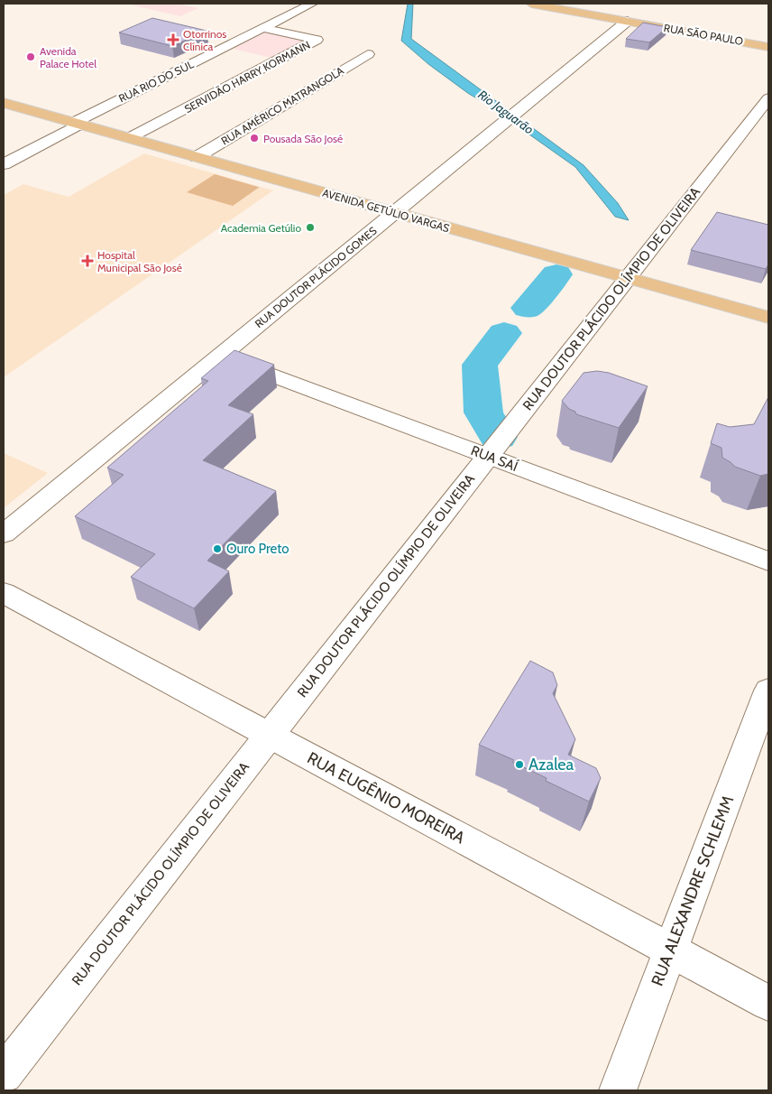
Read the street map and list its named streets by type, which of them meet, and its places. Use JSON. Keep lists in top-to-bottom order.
{
  "streets": {
    "main road": ["RUA SÃO PAULO", "AVENIDA GETÚLIO VARGAS"],
    "street": [
      "SERVIDÃO HARRY KORMANN",
      "RUA RIO DO SUL",
      "RUA AMÉRICO MATRANGOLA",
      "RUA DOUTOR PLÁCIDO GOMES",
      "RUA DOUTOR PLÁCIDO OLÍMPIO DE OLIVEIRA",
      "RUA SAÍ",
      "RUA EUGÊNIO MOREIRA",
      "RUA ALEXANDRE SCHLEMM"
    ]
  },
  "crossings": [
    ["RUA SÃO PAULO", "RUA DOUTOR PLÁCIDO GOMES"],
    ["SERVIDÃO HARRY KORMANN", "RUA RIO DO SUL"],
    ["SERVIDÃO HARRY KORMANN", "AVENIDA GETÚLIO VARGAS"],
    ["RUA RIO DO SUL", "AVENIDA GETÚLIO VARGAS"],
    ["RUA AMÉRICO MATRANGOLA", "AVENIDA GETÚLIO VARGAS"],
    ["AVENIDA GETÚLIO VARGAS", "RUA DOUTOR PLÁCIDO GOMES"],
    ["AVENIDA GETÚLIO VARGAS", "RUA DOUTOR PLÁCIDO OLÍMPIO DE OLIVEIRA"],
    ["RUA DOUTOR PLÁCIDO GOMES", "RUA SAÍ"],
    ["RUA DOUTOR PLÁCIDO OLÍMPIO DE OLIVEIRA", "RUA SAÍ"],
    ["RUA DOUTOR PLÁCIDO OLÍMPIO DE OLIVEIRA", "RUA EUGÊNIO MOREIRA"],
    ["RUA EUGÊNIO MOREIRA", "RUA ALEXANDRE SCHLEMM"]
  ],
  "water": ["Rio Jaguarão"],
  "places": {
    "health": ["Otorrinos Clínica", "Hospital Municipal São José"],
    "other": [
      "Avenida Palace Hotel",
      "Pousada São José",
      "Academia Getúlio",
      "Ouro Preto",
      "Azalea"
    ]
  }
}
